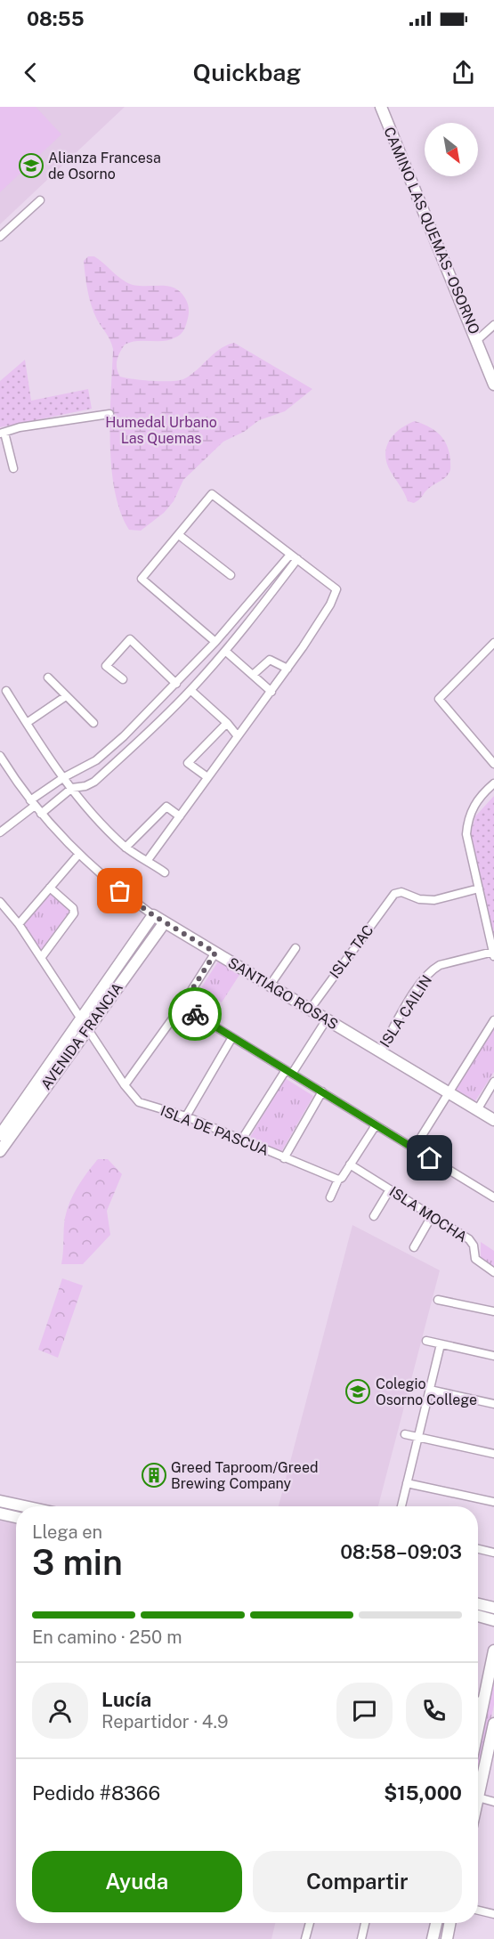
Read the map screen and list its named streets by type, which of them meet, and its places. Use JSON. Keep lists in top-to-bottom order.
{
  "streets": {
    "street": [
      "CAMINO LAS QUEMAS - OSORNO",
      "ISLA TAC",
      "SANTIAGO ROSAS",
      "ISLA CAILIN",
      "AVENIDA FRANCIA",
      "ISLA DE PASCUA",
      "ISLA MOCHA"
    ]
  },
  "crossings": [
    ["ISLA TAC", "SANTIAGO ROSAS"],
    ["SANTIAGO ROSAS", "ISLA CAILIN"],
    ["SANTIAGO ROSAS", "AVENIDA FRANCIA"],
    ["AVENIDA FRANCIA", "ISLA DE PASCUA"]
  ],
  "parks": ["Humedal Urbano Las Quemas"],
  "places": {
    "school or university": ["Alianza Francesa de Osorno", "Colegio Osorno College"],
    "building": ["Greed Taproom/Greed Brewing Company"]
  },
  "north": "bottom right",
  "page": {
    "status": "08:55",
    "header": "Quickbag",
    "heading": ["3 min", "Llega en", "08:58–09:03"],
    "panel": [
      "Lucía",
      "Repartidor · 4.9",
      "Pedido #8366",
      "$15,000"
    ],
    "bar": "En camino · 250 m",
    "buttons": ["Ayuda", "Compartir"]
  }
}
